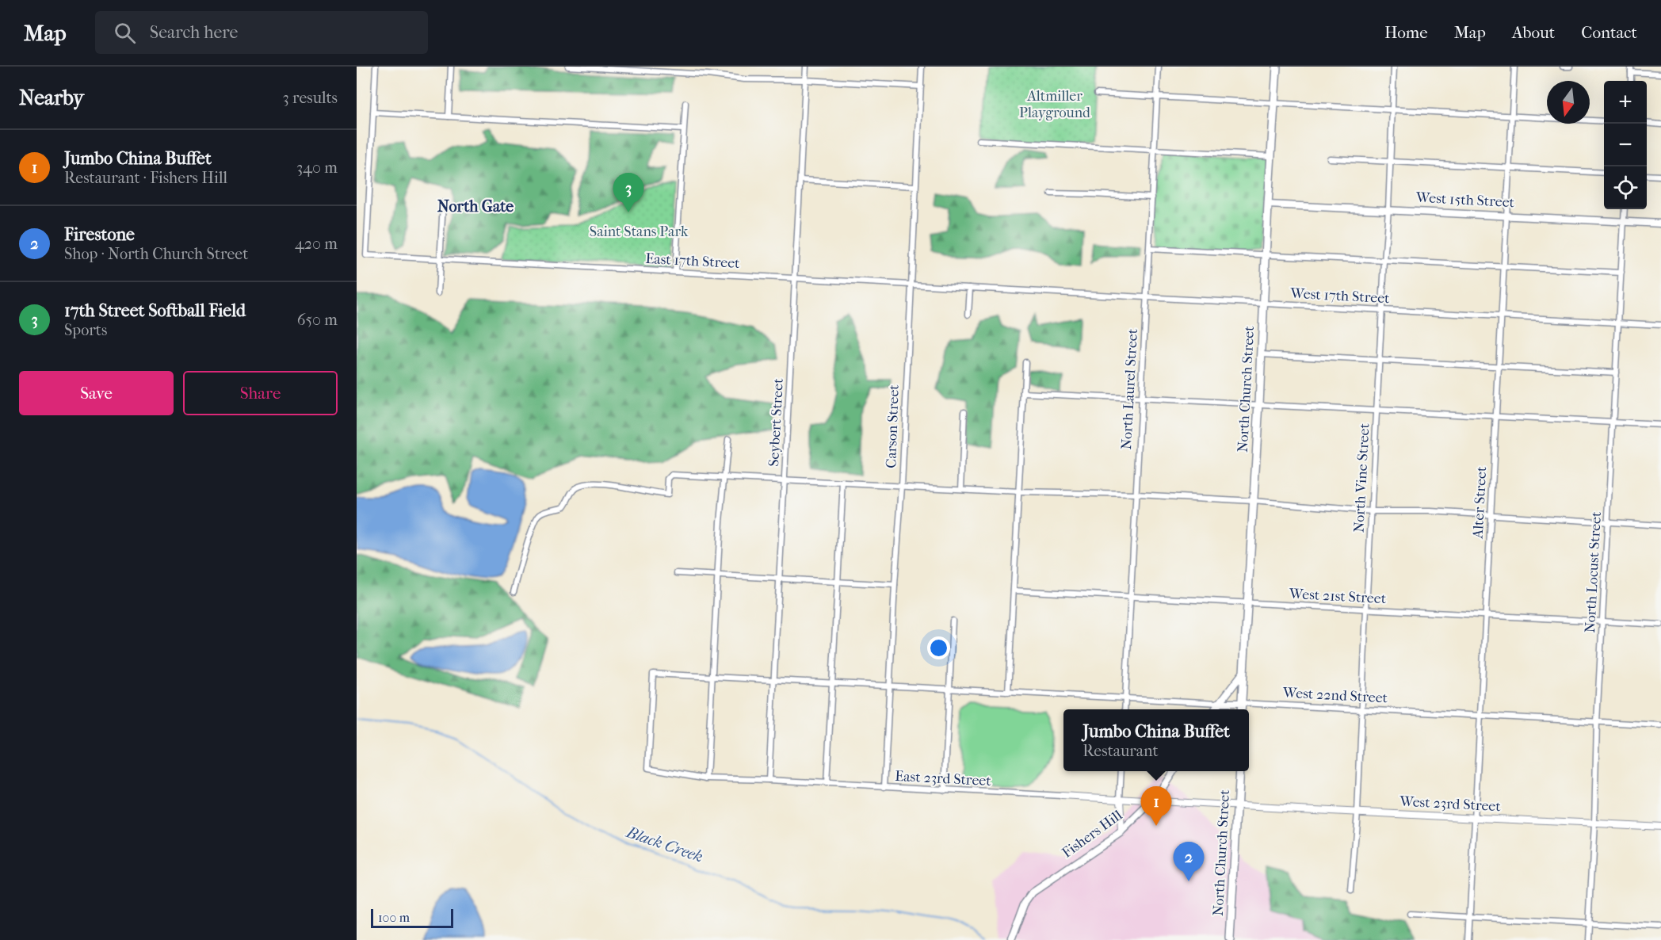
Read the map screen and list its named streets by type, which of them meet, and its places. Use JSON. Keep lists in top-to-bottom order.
{
  "streets": {
    "main road": [
      "West 15th Street",
      "North Church Street",
      "West 22nd Street",
      "Fishers Hill"
    ],
    "street": [
      "East 17th Street",
      "West 17th Street",
      "North Laurel Street",
      "Seybert Street",
      "Carson Street",
      "North Vine Street",
      "Alter Street",
      "North Locust Street",
      "West 21st Street",
      "East 23rd Street",
      "West 23rd Street"
    ]
  },
  "crossings": [
    ["West 15th Street", "North Church Street"],
    ["West 15th Street", "North Vine Street"],
    ["West 15th Street", "Alter Street"],
    ["West 15th Street", "North Locust Street"],
    ["East 17th Street", "West 17th Street"],
    ["East 17th Street", "Seybert Street"],
    ["East 17th Street", "Carson Street"],
    ["West 17th Street", "North Laurel Street"],
    ["West 17th Street", "North Church Street"],
    ["West 17th Street", "North Vine Street"],
    ["West 17th Street", "Alter Street"],
    ["West 17th Street", "North Locust Street"],
    ["North Laurel Street", "West 21st Street"],
    ["North Laurel Street", "West 22nd Street"],
    ["North Church Street", "West 21st Street"],
    ["North Church Street", "West 22nd Street"],
    ["North Church Street", "East 23rd Street"],
    ["North Church Street", "West 23rd Street"],
    ["Seybert Street", "West 22nd Street"],
    ["Seybert Street", "East 23rd Street"],
    ["Carson Street", "West 22nd Street"],
    ["Carson Street", "East 23rd Street"],
    ["North Vine Street", "West 21st Street"],
    ["North Vine Street", "West 22nd Street"],
    ["North Vine Street", "West 23rd Street"],
    ["Alter Street", "West 21st Street"],
    ["Alter Street", "West 22nd Street"],
    ["Alter Street", "West 23rd Street"],
    ["North Locust Street", "West 21st Street"],
    ["North Locust Street", "West 22nd Street"],
    ["North Locust Street", "West 23rd Street"],
    ["West 22nd Street", "East 23rd Street"],
    ["East 23rd Street", "West 23rd Street"],
    ["East 23rd Street", "Fishers Hill"]
  ],
  "districts": ["North Gate"],
  "water": ["Black Creek"],
  "parks": ["Altmiller Playground", "Saint Stans Park"],
  "scale_bar": "100 m",
  "north": "bottom",
  "page": {
    "header": "Map",
    "search": "Search here",
    "nav": [
      "Home",
      "Map",
      "About",
      "Contact"
    ],
    "heading": ["Nearby", "3 results"],
    "map_buttons": ["+", "−"],
    "list": [
      {
        "mark": "1",
        "name": "Jumbo China Buffet",
        "note": "Restaurant · Fishers Hill",
        "value": "340 m"
      },
      {
        "mark": "2",
        "name": "Firestone",
        "note": "Shop · North Church Street",
        "value": "420 m"
      },
      {
        "mark": "3",
        "name": "17th Street Softball Field",
        "note": "Sports",
        "value": "650 m"
      }
    ],
    "pins": ["3", "1", "2"],
    "buttons": ["Save", "Share"],
    "popup": ["Jumbo China Buffet", "Restaurant"],
    "scale": "100 m"
  }
}
